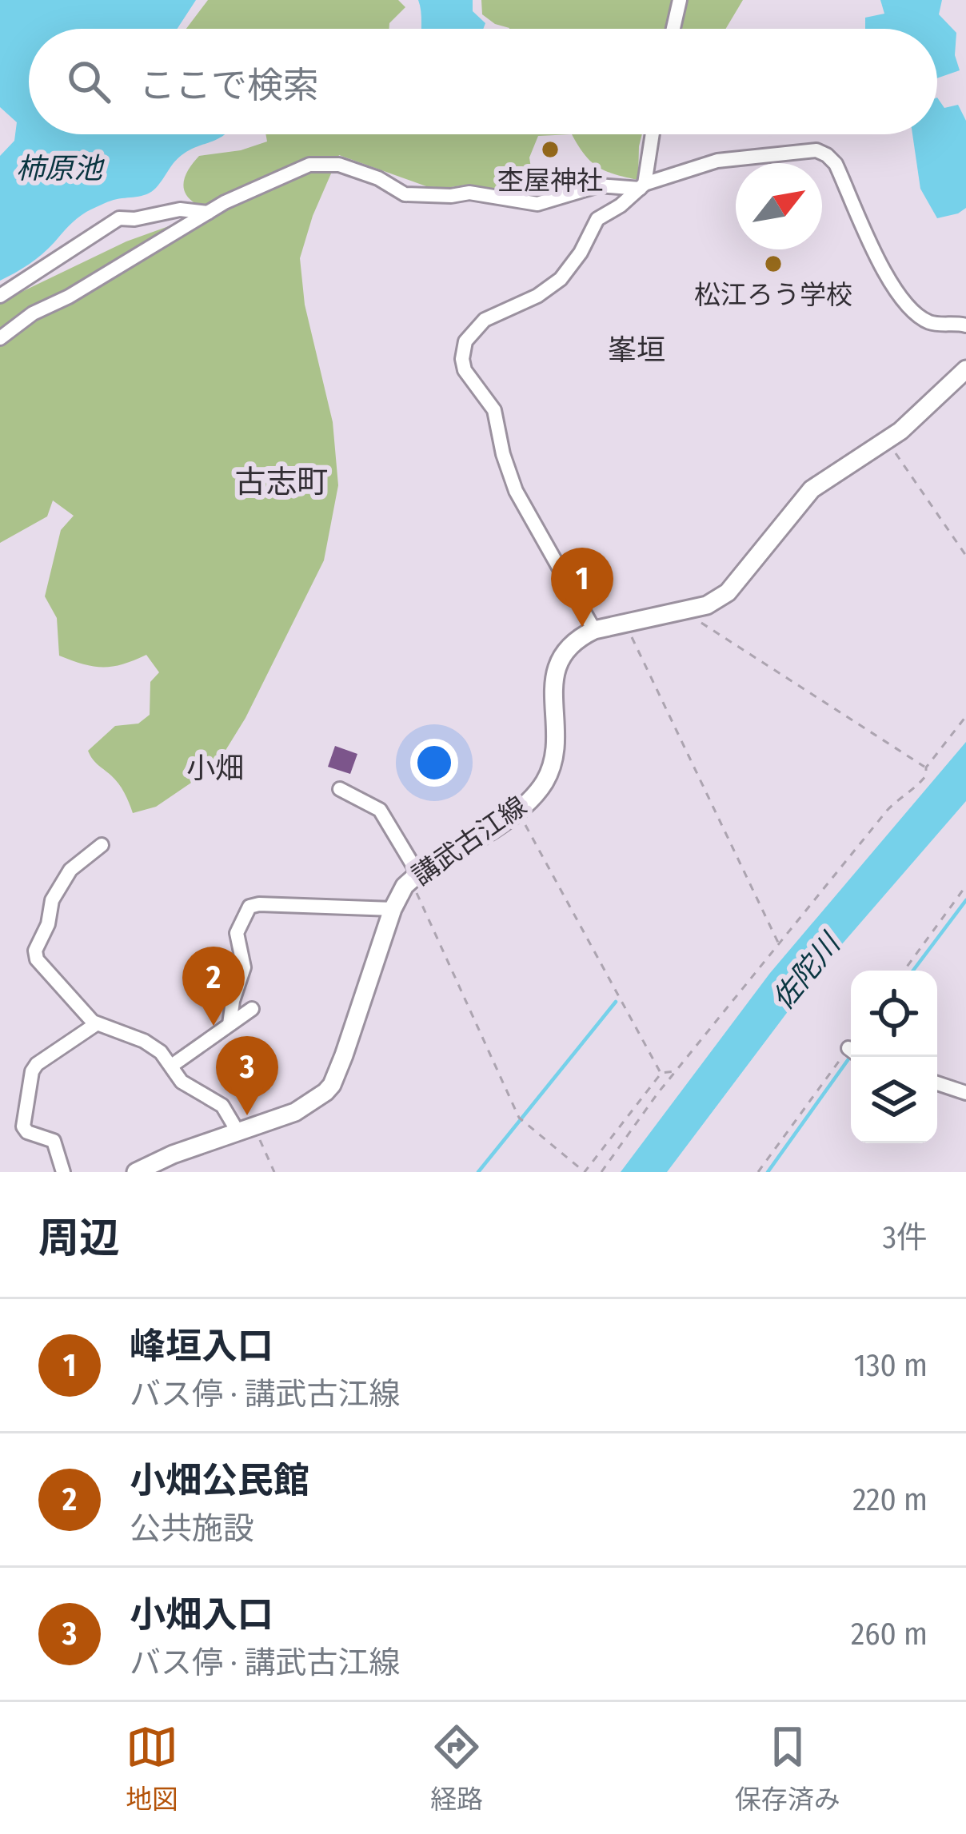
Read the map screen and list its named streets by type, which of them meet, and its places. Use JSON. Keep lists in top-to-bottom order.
{
  "streets": {
    "main road": ["講武古江線"]
  },
  "districts": ["峯垣", "古志町", "小畑"],
  "water": ["柿原池", "佐陀川"],
  "places": ["杢屋神社", "松江ろう学校"],
  "north": "top right",
  "page": {
    "search": "ここで検索",
    "pins": ["1", "2", "3"],
    "heading": ["周辺", "3件"],
    "list": [
      {
        "mark": "1",
        "name": "峰垣入口",
        "note": "バス停 · 講武古江線",
        "value": "130 m"
      },
      {
        "mark": "2",
        "name": "小畑公民館",
        "note": "公共施設",
        "value": "220 m"
      },
      {
        "mark": "3",
        "name": "小畑入口",
        "note": "バス停 · 講武古江線",
        "value": "260 m"
      }
    ],
    "nav": ["地図", "経路", "保存済み"]
  }
}
